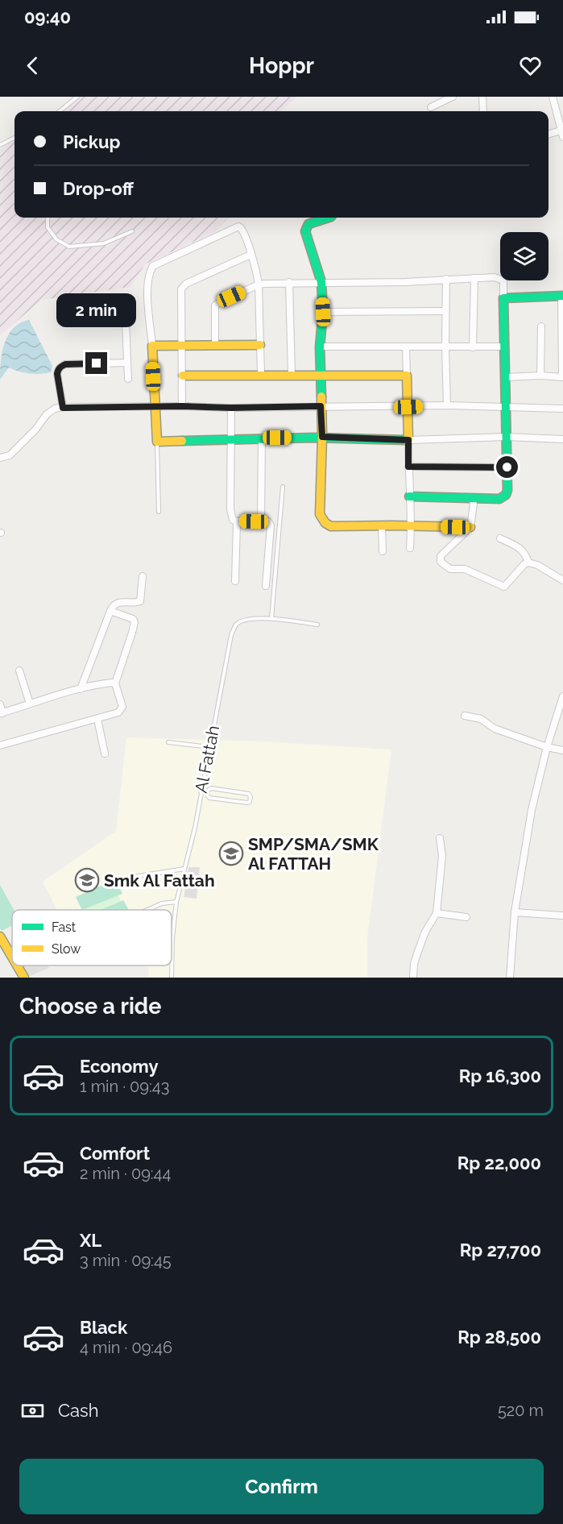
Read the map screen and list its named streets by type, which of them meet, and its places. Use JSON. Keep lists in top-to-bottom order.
{
  "streets": {
    "lane": ["Al Fattah"]
  },
  "places": {
    "school or university": ["SMP/SMA/SMK Al FATTAH", "Smk Al Fattah"]
  },
  "legend": ["Fast", "Slow"],
  "page": {
    "status": "09:40",
    "header": "Hoppr",
    "banner": ["Pickup", "Drop-off"],
    "bubble": "2 min",
    "heading": "Choose a ride",
    "list": [
      {
        "name": "Economy",
        "note": "1 min · 09:43",
        "value": "Rp 16,300"
      },
      {
        "name": "Comfort",
        "note": "2 min · 09:44",
        "value": "Rp 22,000"
      },
      {
        "name": "XL",
        "note": "3 min · 09:45",
        "value": "Rp 27,700"
      },
      {
        "name": "Black",
        "note": "4 min · 09:46",
        "value": "Rp 28,500"
      }
    ],
    "pay": ["Cash", "520 m"],
    "buttons": "Confirm"
  }
}
